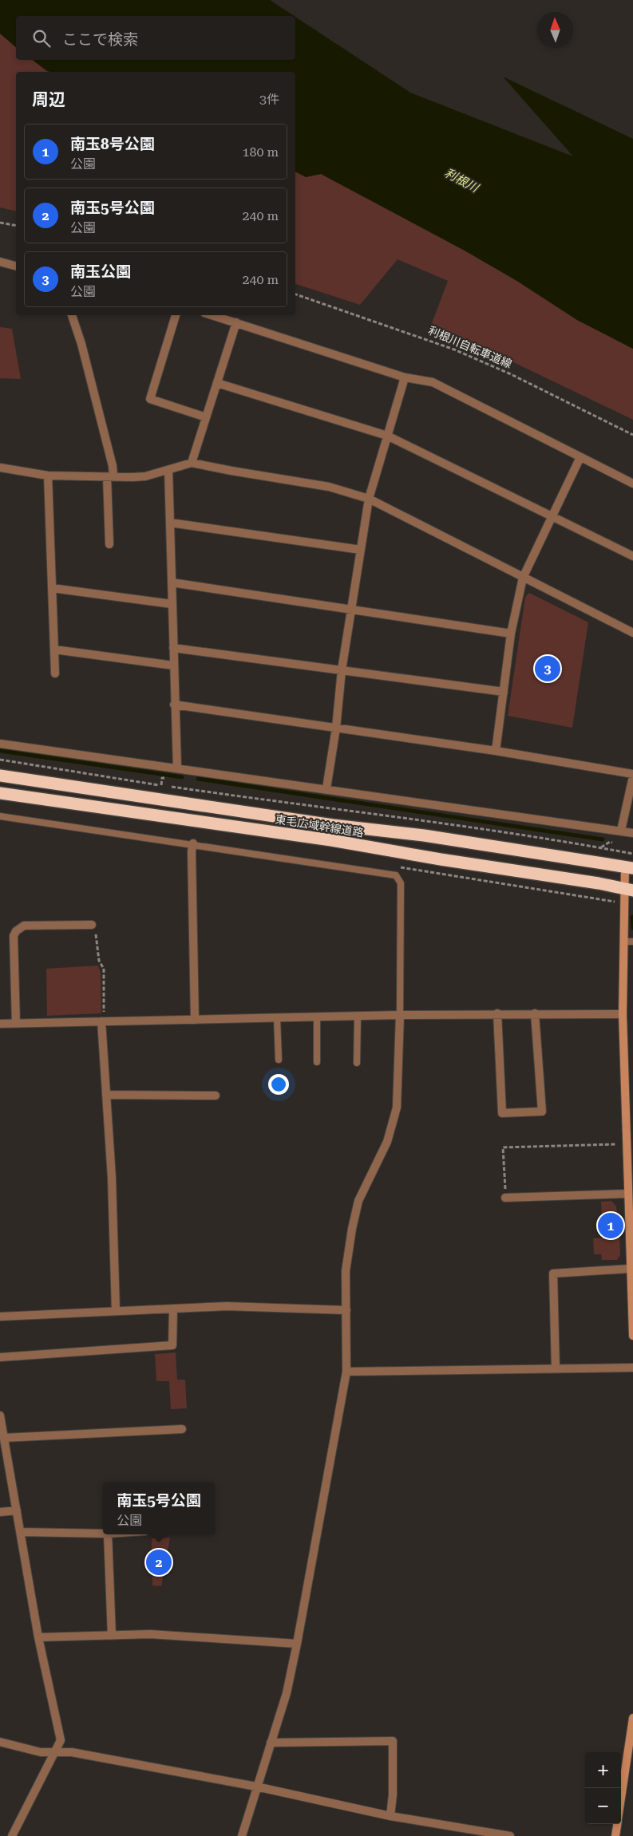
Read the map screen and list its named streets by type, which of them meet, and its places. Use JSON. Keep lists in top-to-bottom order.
{
  "streets": {
    "highway": ["東毛広域幹線道路"],
    "path": ["利根川自転車道線"]
  },
  "water": ["利根川"],
  "north": "top",
  "page": {
    "search": "ここで検索",
    "heading": ["周辺", "3件"],
    "list": [
      {
        "mark": "1",
        "name": "南玉8号公園",
        "note": "公園",
        "value": "180 m"
      },
      {
        "mark": "2",
        "name": "南玉5号公園",
        "note": "公園",
        "value": "240 m"
      },
      {
        "mark": "3",
        "name": "南玉公園",
        "note": "公園",
        "value": "240 m"
      }
    ],
    "pins": ["3", "1", "2"],
    "popup": ["南玉5号公園", "公園"],
    "map_buttons": ["+", "−"]
  }
}
